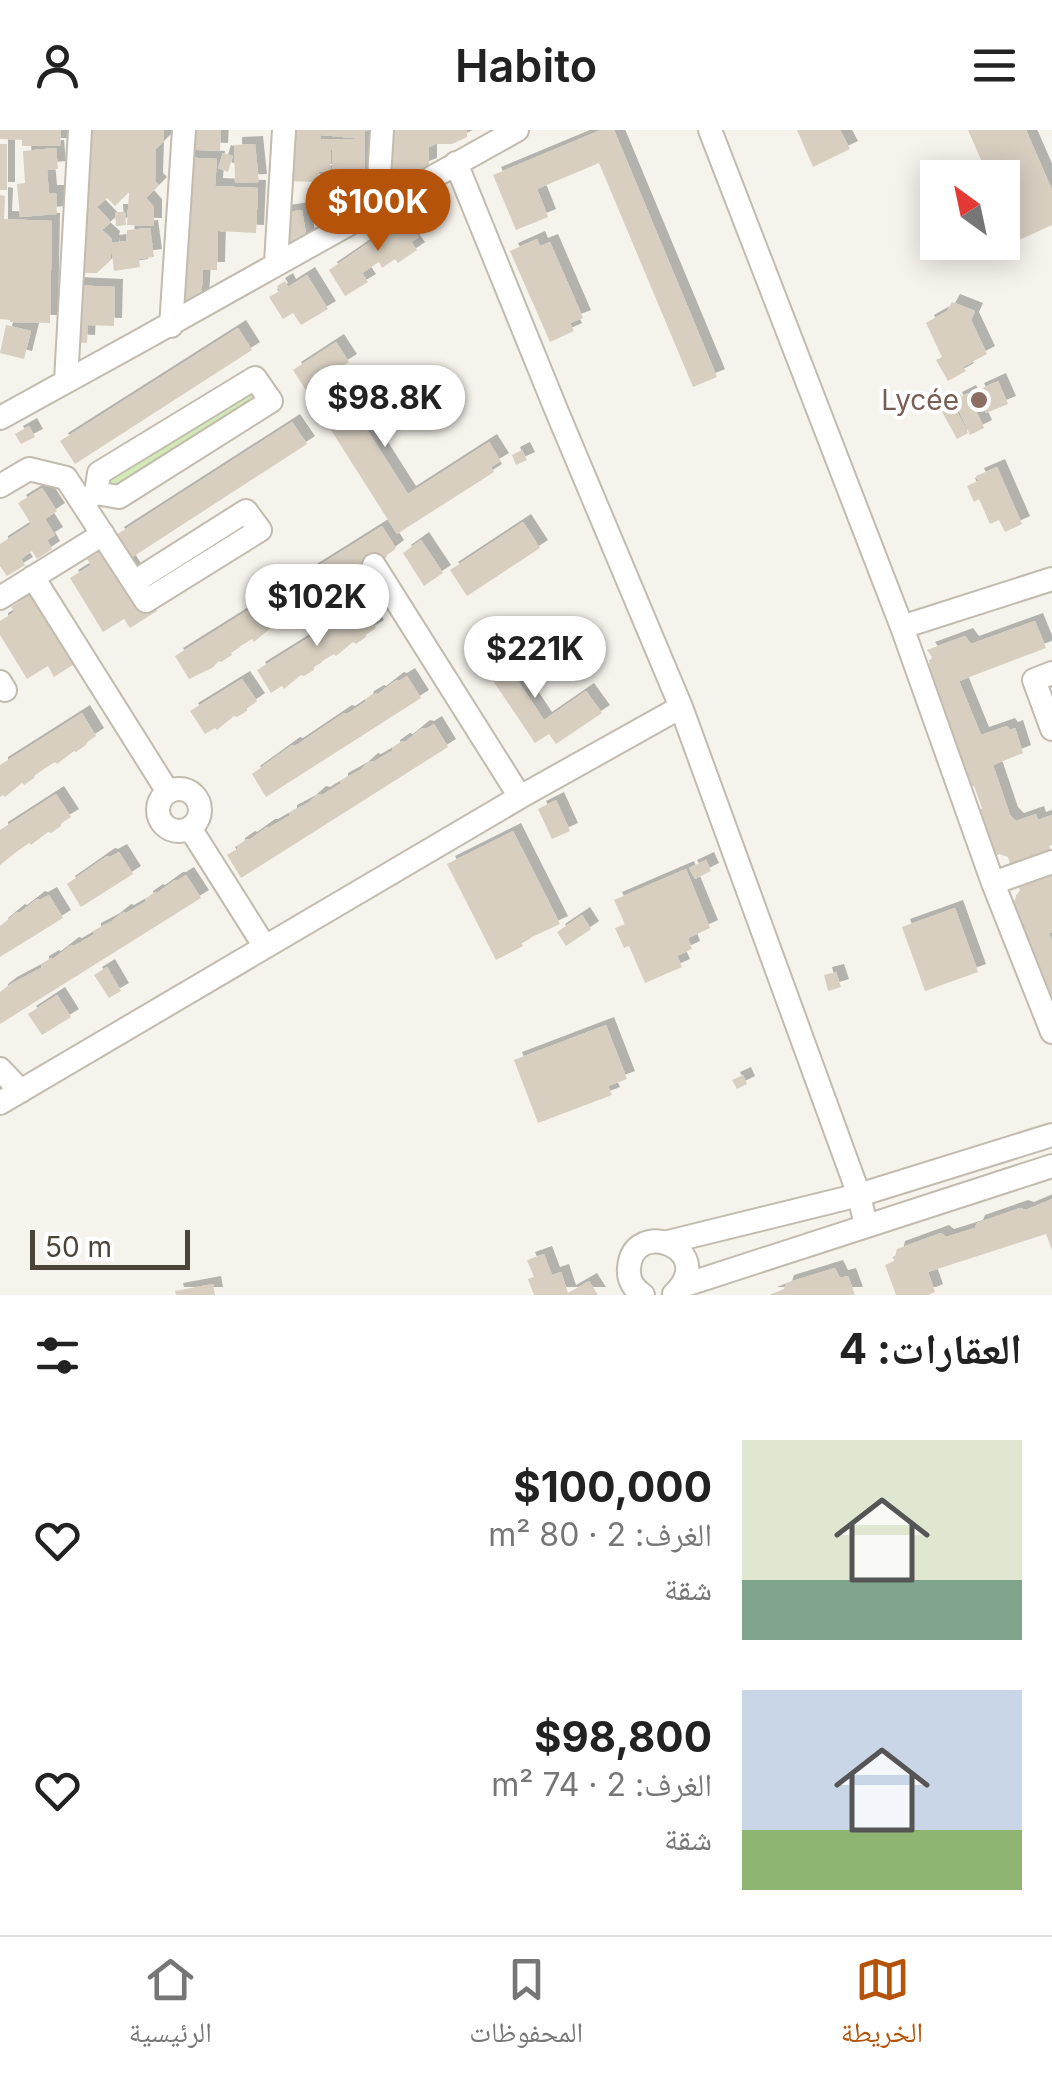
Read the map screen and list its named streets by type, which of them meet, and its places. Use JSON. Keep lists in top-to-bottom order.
{
  "places": ["Lycée"],
  "scale_bar": "50 m",
  "north": "top left",
  "page": {
    "header": "Habito",
    "price": [
      "$100K",
      "$98.8K",
      "$102K",
      "$221K"
    ],
    "scale": "50 m",
    "heading": "العقارات: 4",
    "list": [
      {
        "name": "$100,000",
        "note": "الغرف: 2 · 80 m² · شقة"
      },
      {
        "name": "$98,800",
        "note": "الغرف: 2 · 74 m² · شقة"
      }
    ],
    "tabs": ["الخريطة", "المحفوظات", "الرئيسية"]
  }
}
